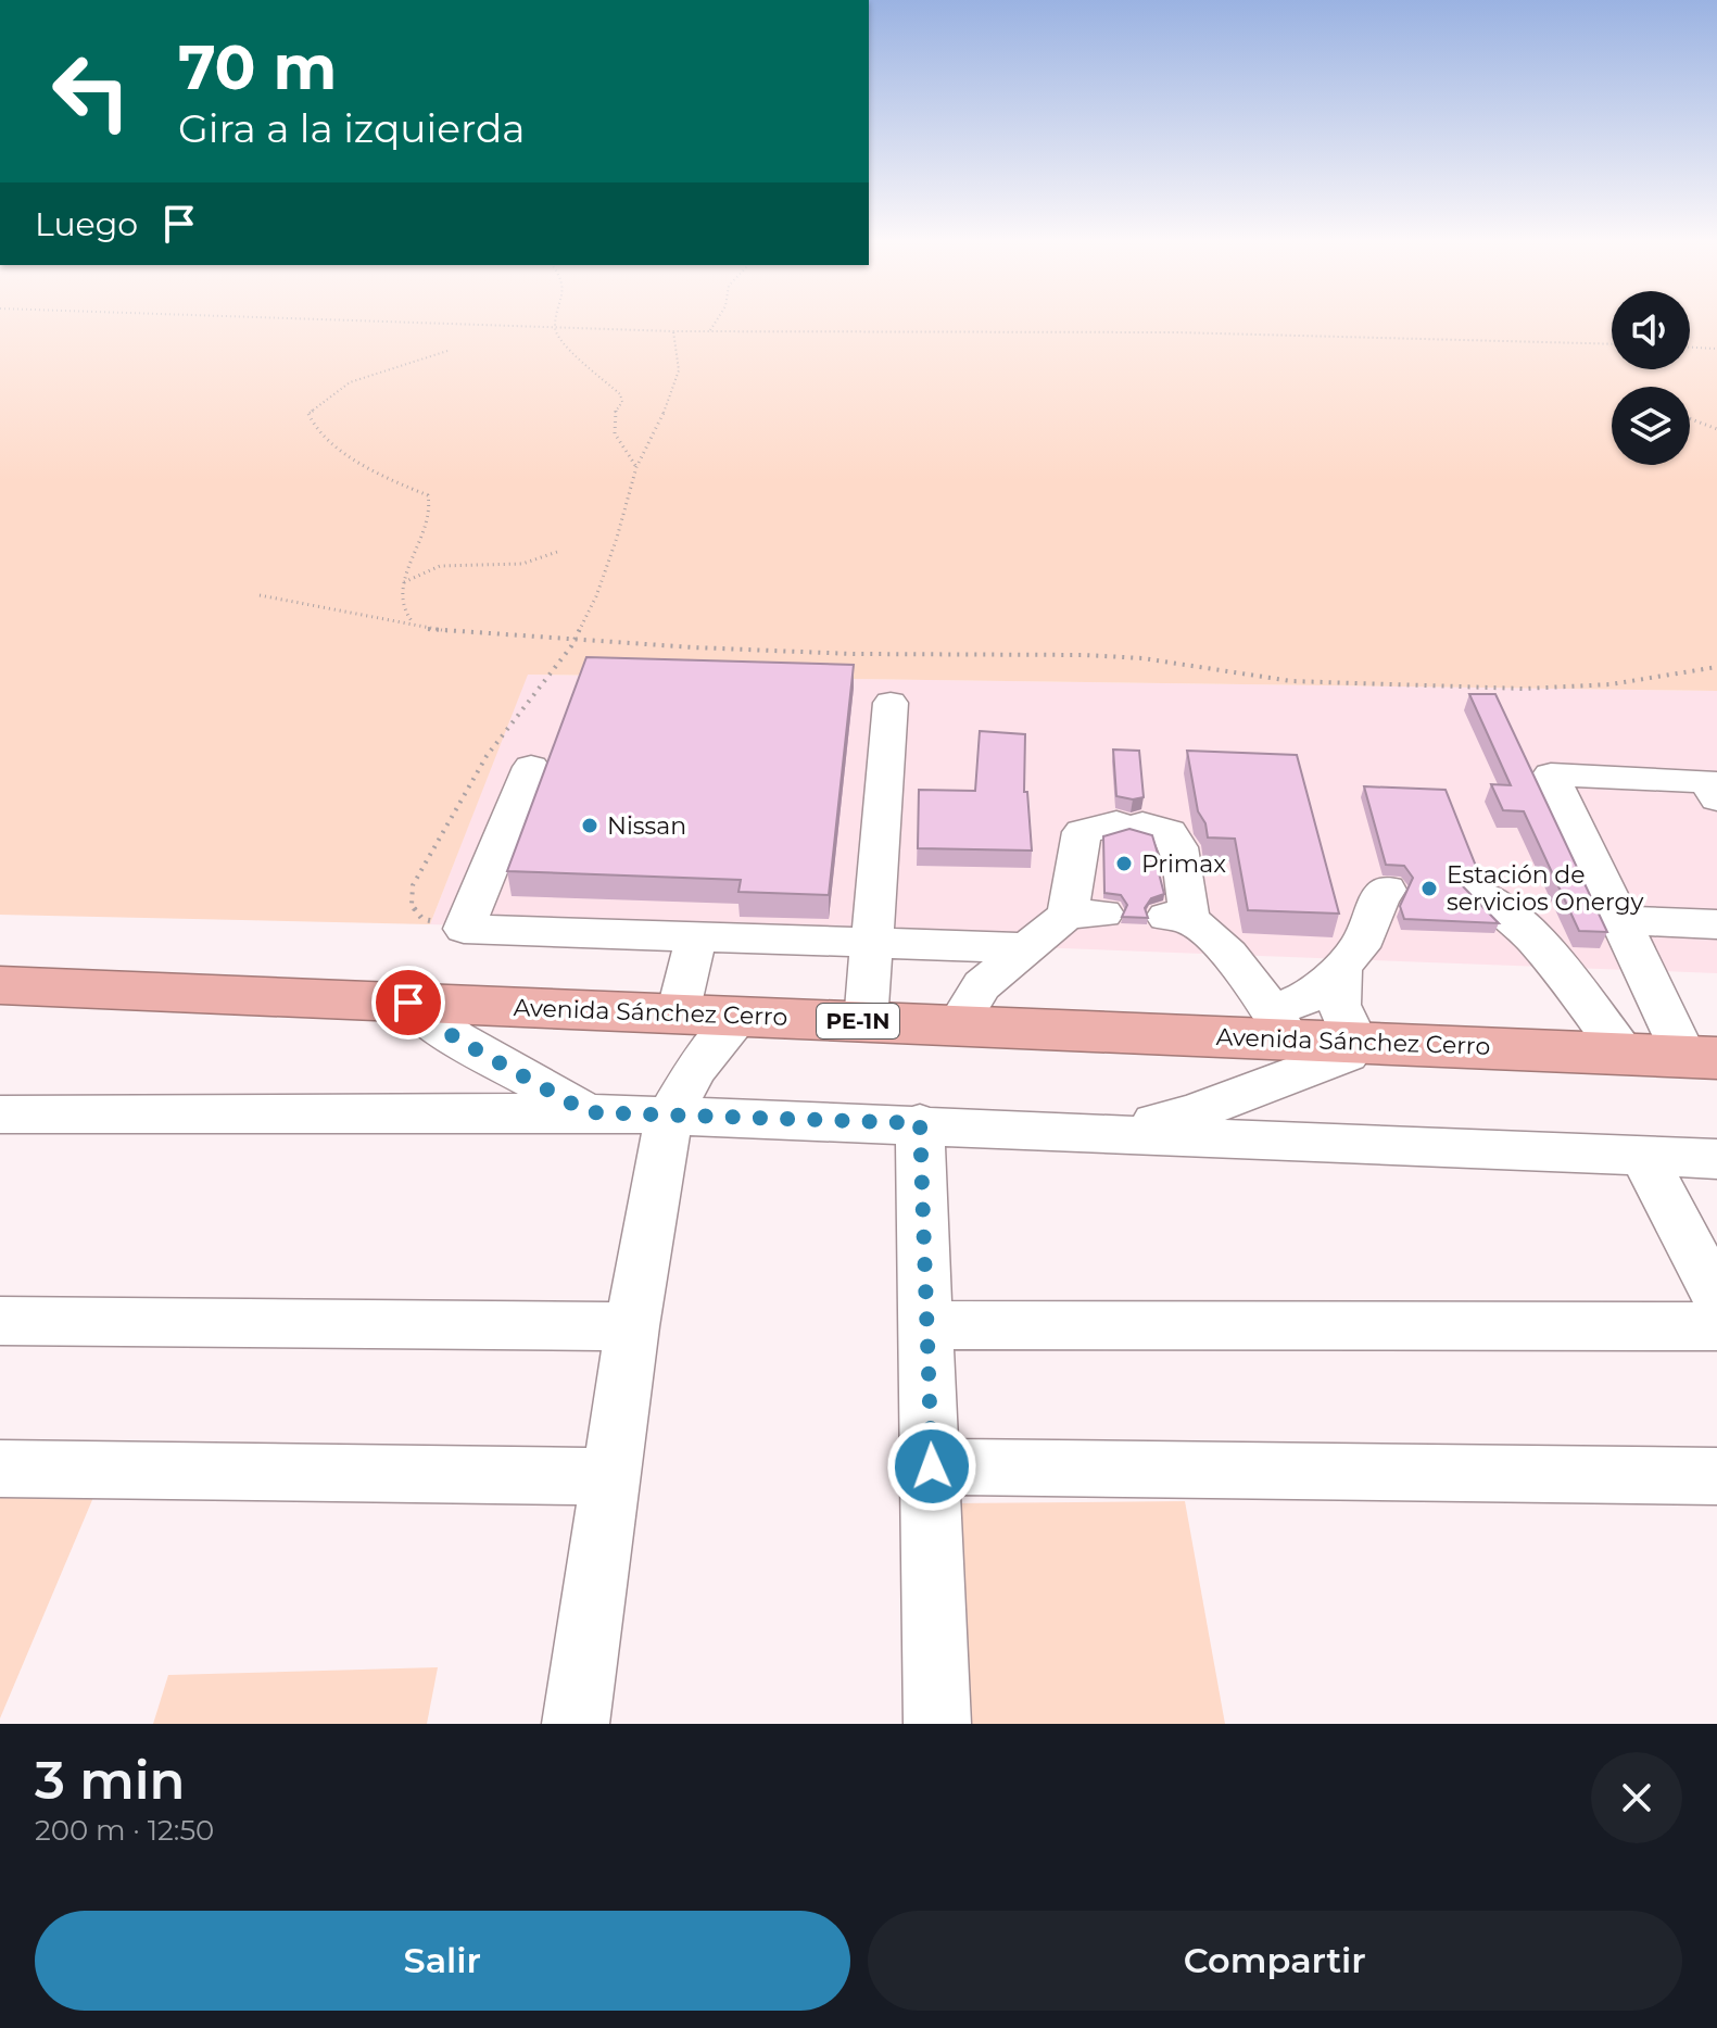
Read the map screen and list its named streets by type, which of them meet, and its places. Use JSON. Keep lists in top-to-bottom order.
{
  "streets": {
    "highway": ["Avenida Sánchez Cerro", "PE-1N"]
  },
  "places": ["Nissan", "Primax", "Estación de servicios Onergy"],
  "page": {
    "turn": ["70 m", "Gira a la izquierda"],
    "then": "Luego",
    "heading": ["3 min", "200 m · 12:50"],
    "buttons": ["Salir", "Compartir"]
  }
}
